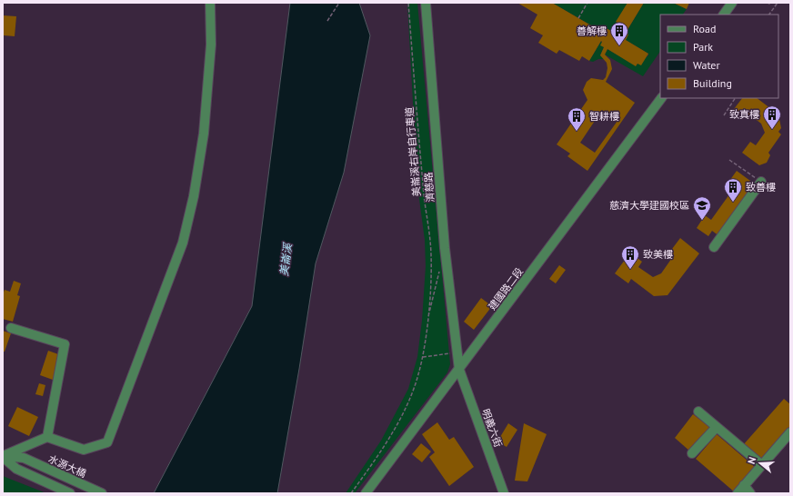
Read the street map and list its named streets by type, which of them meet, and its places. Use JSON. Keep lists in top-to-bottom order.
{
  "streets": {
    "street": [
      "濟慈路",
      "建國路二段",
      "明義六街",
      "水源大橋"
    ],
    "path": ["美崙溪右岸自行車道"]
  },
  "crossings": [
    ["濟慈路", "建國路二段"],
    ["濟慈路", "明義六街"],
    ["建國路二段", "明義六街"]
  ],
  "water": ["美崙溪"],
  "places": {
    "building": [
      "善解樓",
      "致真樓",
      "智耕樓",
      "致善樓",
      "致美樓"
    ],
    "school or university": ["慈濟大學建國校區"]
  },
  "legend": [
    "Road",
    "Park",
    "Water",
    "Building"
  ],
  "north": "left"
}
